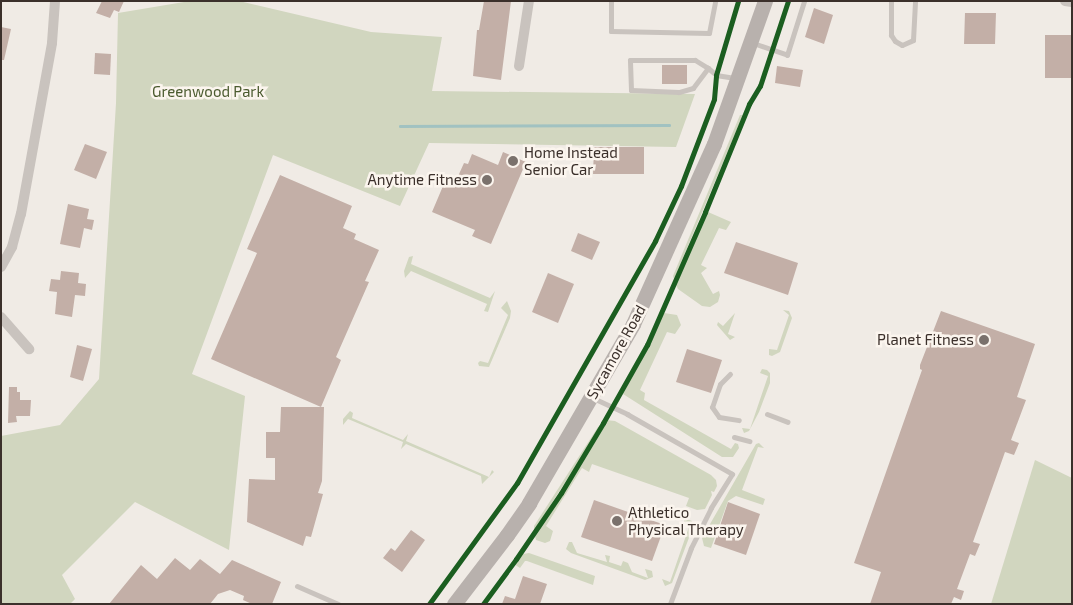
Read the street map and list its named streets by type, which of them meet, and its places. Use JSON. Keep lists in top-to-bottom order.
{
  "streets": {
    "main road": ["Sycamore Road"]
  },
  "parks": ["Greenwood Park"],
  "places": [
    "Home Instead Senior Car",
    "Anytime Fitness",
    "Planet Fitness",
    "Athletico Physical Therapy"
  ]
}
